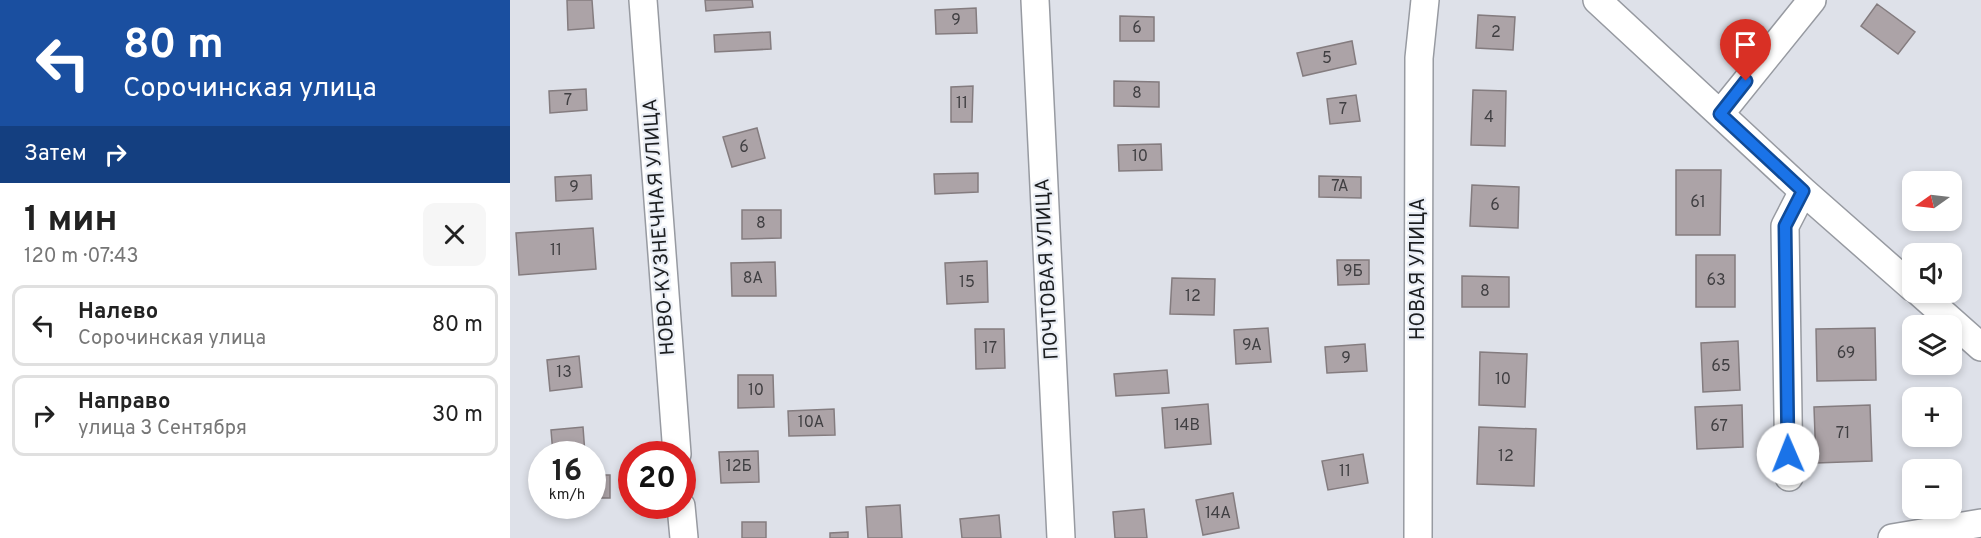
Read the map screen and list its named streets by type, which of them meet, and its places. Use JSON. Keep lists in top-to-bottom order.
{
  "streets": {
    "street": ["НОВО-КУЗНЕЧНАЯ УЛИЦА", "ПОЧТОВАЯ УЛИЦА", "НОВАЯ УЛИЦА"]
  },
  "house_numbers": [
    "9",
    "6",
    "2",
    "5",
    "8",
    "7",
    "11",
    "7",
    "4",
    "6",
    "10",
    "7А",
    "9",
    "61",
    "6",
    "8",
    "11",
    "9Б",
    "8А",
    "63",
    "15",
    "8",
    "12",
    "9А",
    "17",
    "69",
    "9",
    "65",
    "13",
    "10",
    "10",
    "10А",
    "14В",
    "67",
    "71",
    "12",
    "12Б",
    "11",
    "14А"
  ],
  "north": "left",
  "page": {
    "turn": ["80 m", "Сорочинская улица"],
    "then": "Затем",
    "map_buttons": ["+", "−"],
    "heading": ["1 мин", "120 m · 07:43"],
    "list": [
      {
        "name": "Налево",
        "note": "Сорочинская улица",
        "value": "80 m"
      },
      {
        "name": "Направо",
        "note": "улица 3 Сентября",
        "value": "30 m"
      }
    ],
    "speed": "16 km/h",
    "limit": "20"
  }
}
